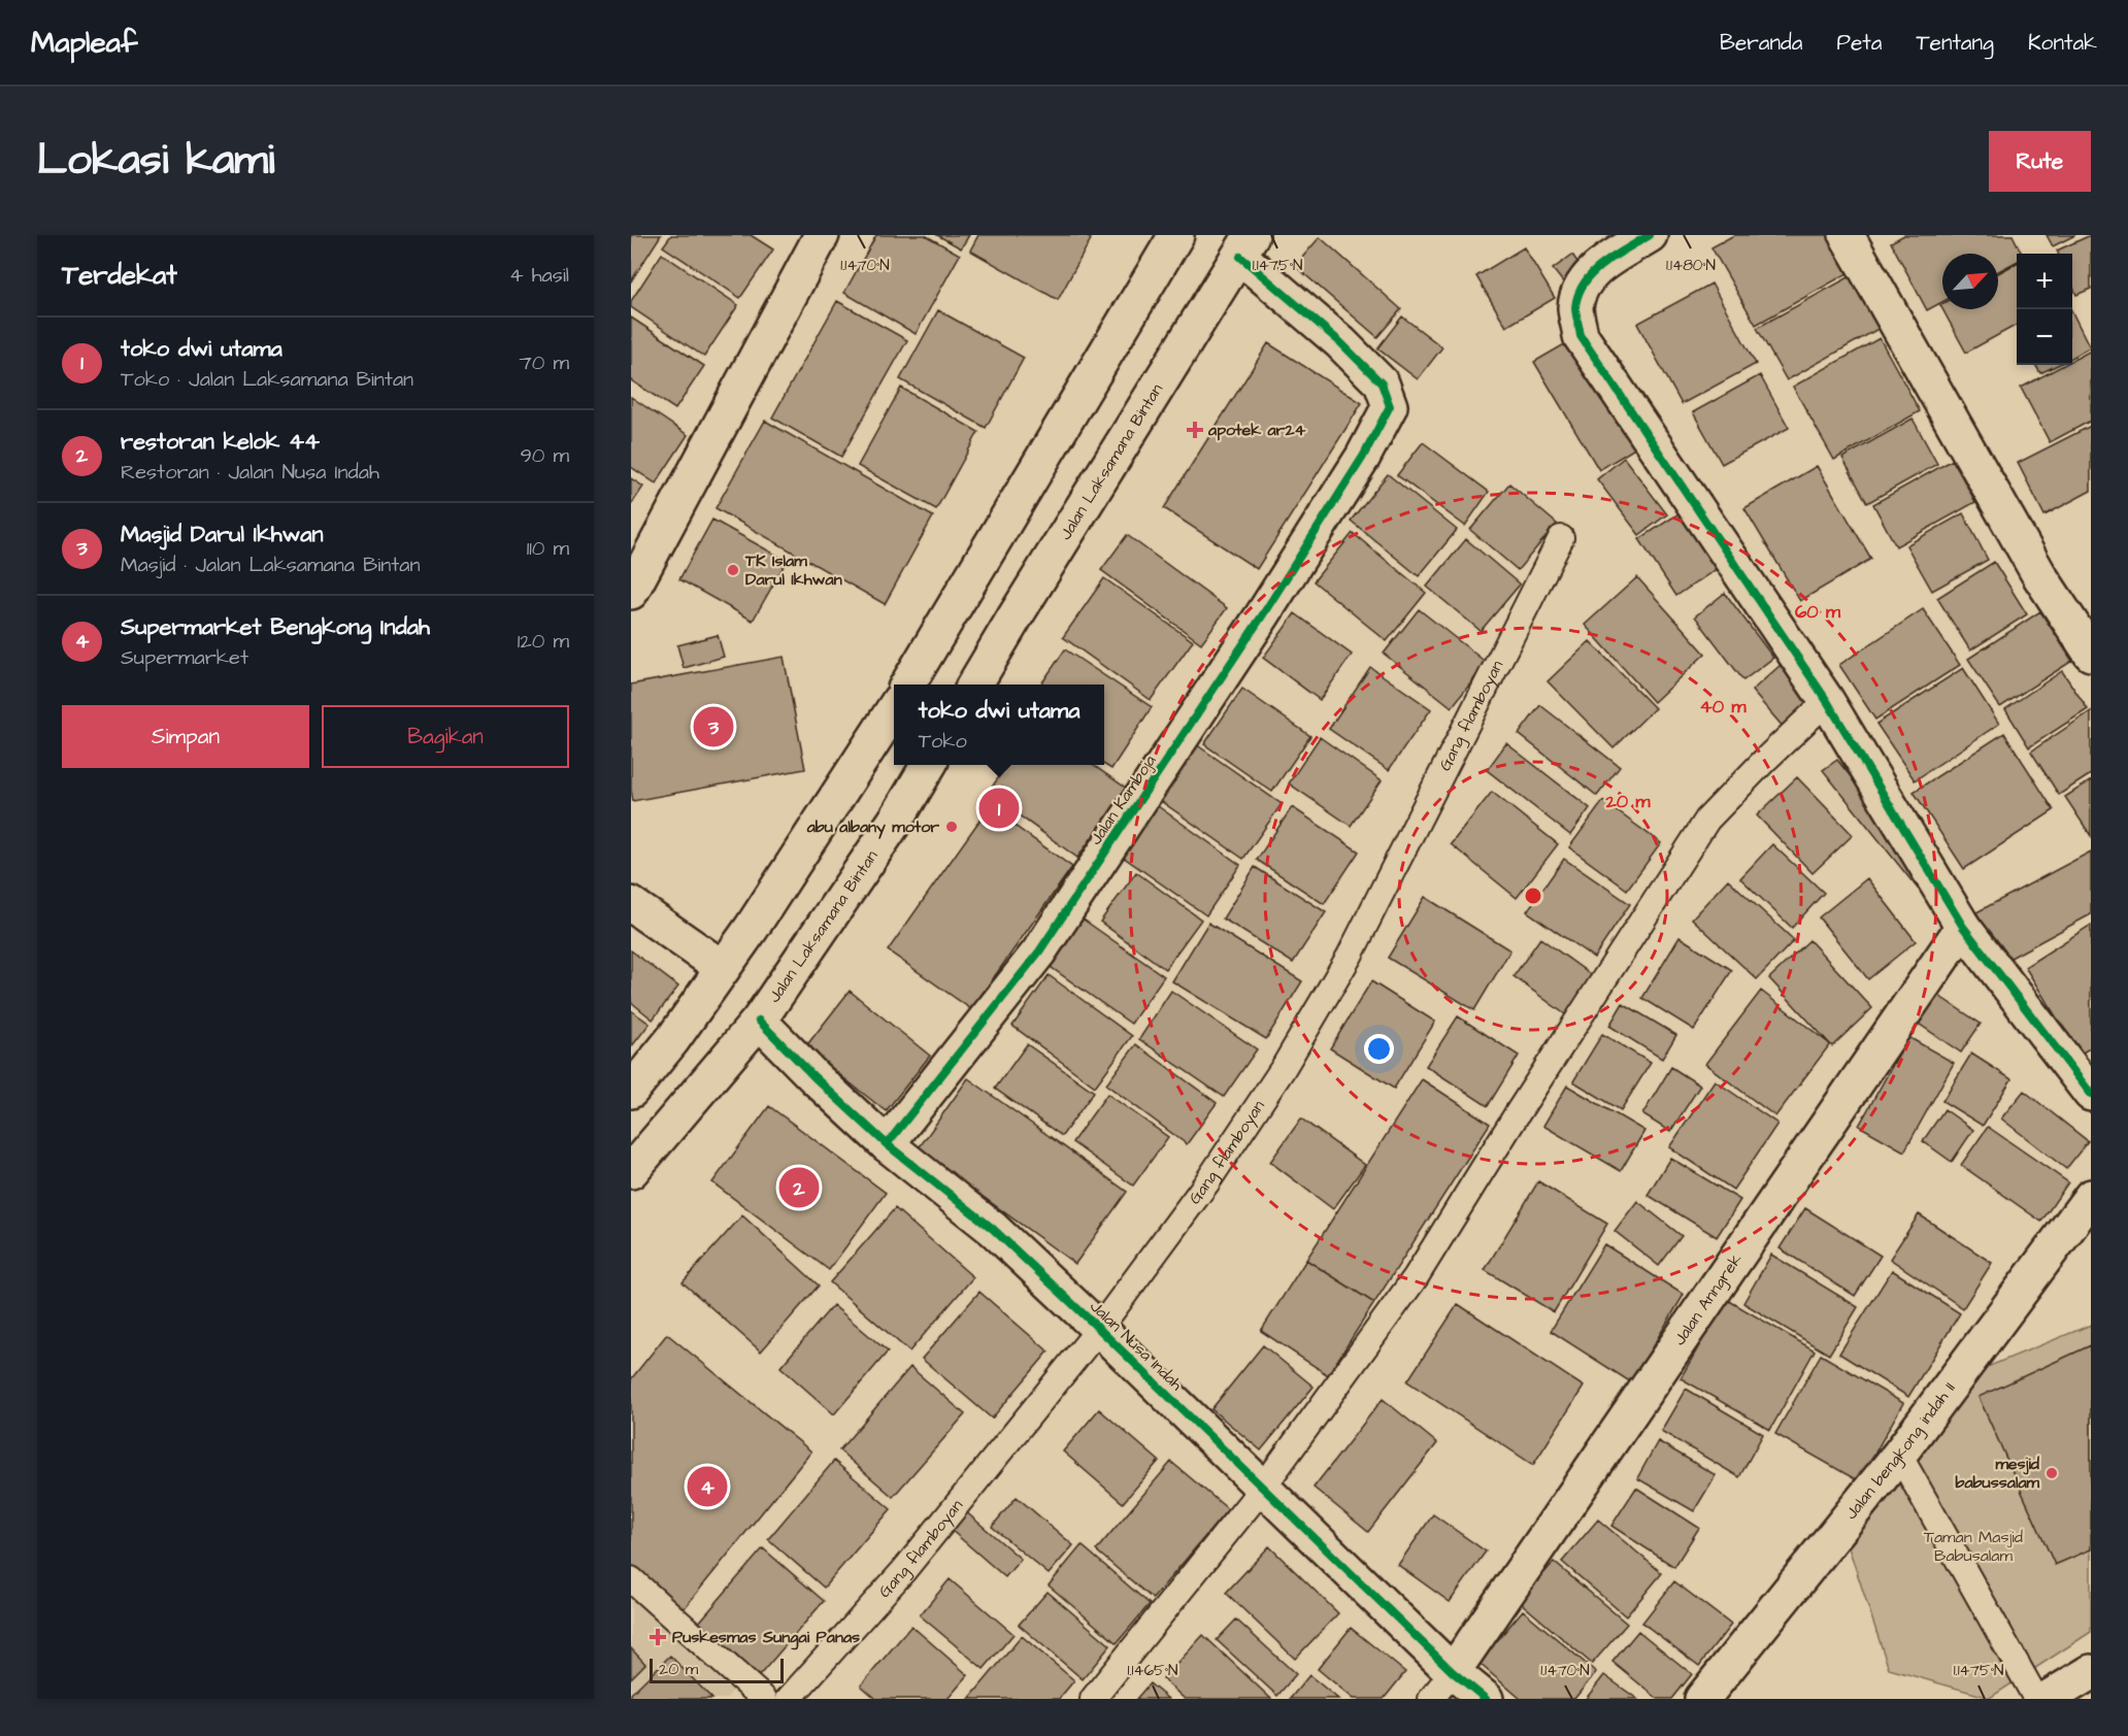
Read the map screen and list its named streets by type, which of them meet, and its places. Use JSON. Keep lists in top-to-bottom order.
{
  "streets": {
    "street": [
      "Jalan Laksamana Bintan",
      "Jalan Kamboja",
      "Jalan Anngrek",
      "Jalan Nusa Indah",
      "Jalan bengkong indah II"
    ],
    "lane": ["Gang flamboyan"]
  },
  "crossings": [
    ["Jalan Laksamana Bintan", "Jalan Kamboja"],
    ["Jalan Laksamana Bintan", "Jalan Nusa Indah"],
    ["Gang flamboyan", "Jalan Nusa Indah"],
    ["Jalan Kamboja", "Jalan Nusa Indah"],
    ["Jalan Anngrek", "Jalan Nusa Indah"]
  ],
  "parks": ["Taman Masjid Babusalam"],
  "places": {
    "health": ["apotek ar24", "Puskesmas Sungai Panas"],
    "other": ["TK Islam Darul Ikhwan", "abu albany motor", "mesjid babussalam"]
  },
  "scale_bar": "20 m",
  "north": "top right",
  "page": {
    "header": "Mapleaf",
    "nav": [
      "Beranda",
      "Peta",
      "Tentang",
      "Kontak"
    ],
    "title": "Lokasi kami",
    "buttons": [
      "Rute",
      ["Simpan", "Bagikan"]
    ],
    "heading": ["Terdekat", "4 hasil"],
    "map_buttons": ["+", "−"],
    "list": [
      {
        "mark": "1",
        "name": "toko dwi utama",
        "note": "Toko · Jalan Laksamana Bintan",
        "value": "70 m"
      },
      {
        "mark": "2",
        "name": "restoran kelok 44",
        "note": "Restoran · Jalan Nusa Indah",
        "value": "90 m"
      },
      {
        "mark": "3",
        "name": "Masjid Darul Ikhwan",
        "note": "Masjid · Jalan Laksamana Bintan",
        "value": "110 m"
      },
      {
        "mark": "4",
        "name": "Supermarket Bengkong Indah",
        "note": "Supermarket",
        "value": "120 m"
      }
    ],
    "popup": ["toko dwi utama", "Toko"],
    "pins": [
      "3",
      "1",
      "2",
      "4"
    ],
    "scale": "20 m"
  },
  "coordinates": [
    "1.1470°N",
    "1.1475°N",
    "1.1480°N",
    "1.1465°N"
  ],
  "rings": ["60 m", "40 m", "20 m"]
}
